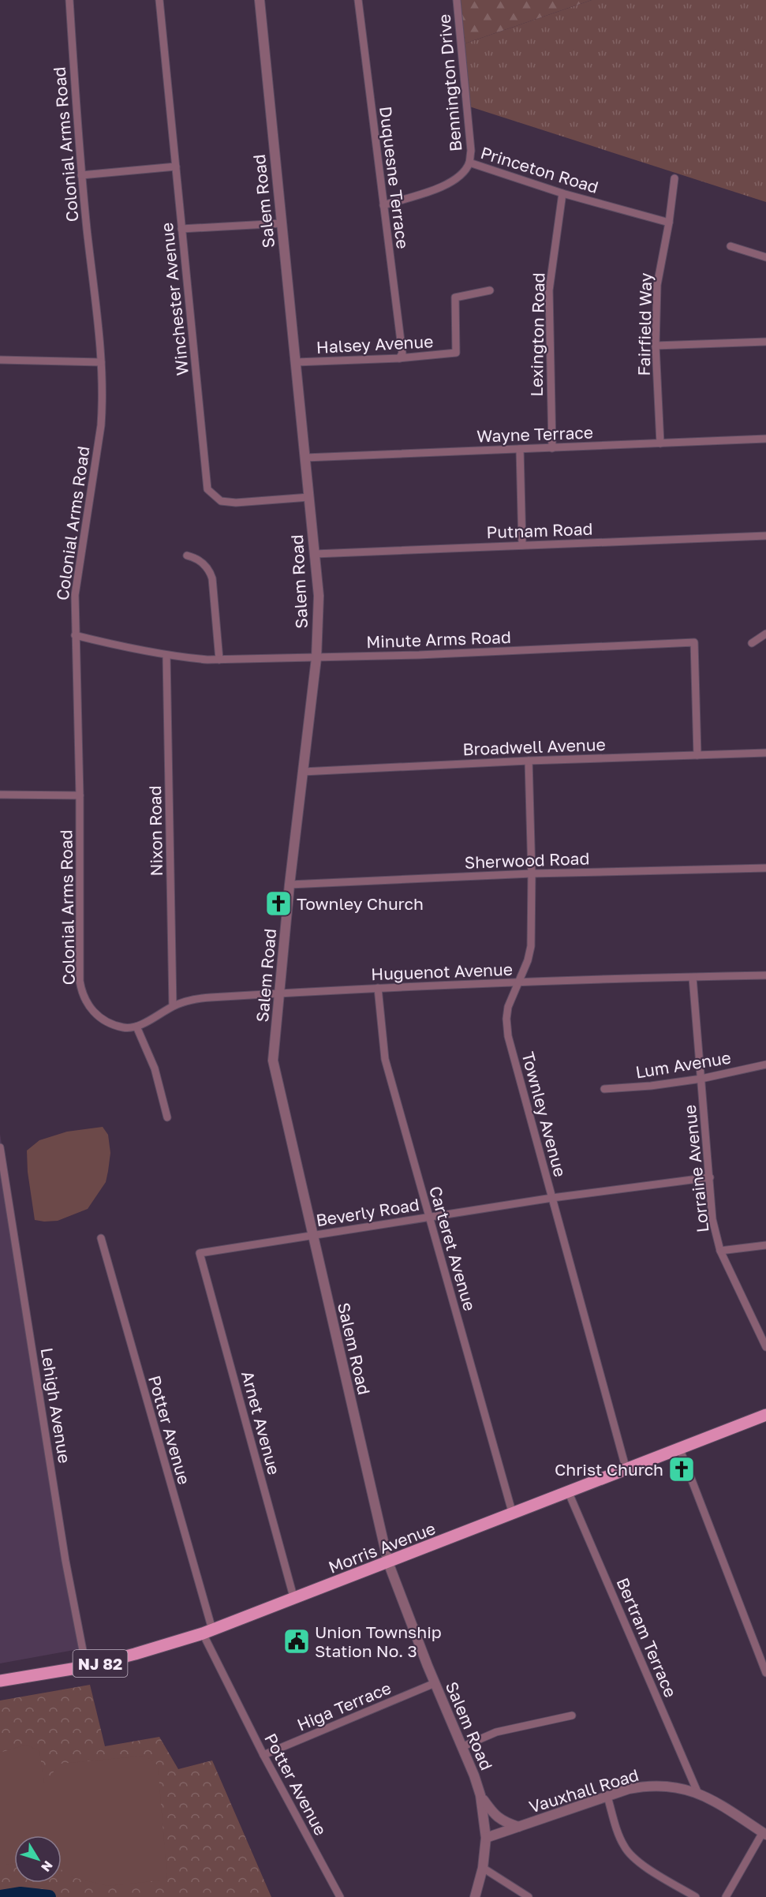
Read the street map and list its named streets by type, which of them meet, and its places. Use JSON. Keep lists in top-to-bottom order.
{
  "streets": {
    "main road": ["Morris Avenue", "NJ 82"],
    "street": [
      "Bennington Drive",
      "Colonial Arms Road",
      "Princeton Road",
      "Duquesne Terrace",
      "Salem Road",
      "Winchester Avenue",
      "Fairfield Way",
      "Lexington Road",
      "Halsey Avenue",
      "Wayne Terrace",
      "Putnam Road",
      "Minute Arms Road",
      "Broadwell Avenue",
      "Nixon Road",
      "Sherwood Road",
      "Huguenot Avenue",
      "Lum Avenue",
      "Townley Avenue",
      "Lorraine Avenue",
      "Beverly Road",
      "Carteret Avenue",
      "Lehigh Avenue",
      "Arnet Avenue",
      "Potter Avenue",
      "Bertram Terrace",
      "Higa Terrace",
      "Vauxhall Road"
    ]
  },
  "crossings": [
    ["Bennington Drive", "Princeton Road"],
    ["Colonial Arms Road", "Minute Arms Road"],
    ["Colonial Arms Road", "Huguenot Avenue"],
    ["Princeton Road", "Duquesne Terrace"],
    ["Princeton Road", "Fairfield Way"],
    ["Princeton Road", "Lexington Road"],
    ["Duquesne Terrace", "Halsey Avenue"],
    ["Salem Road", "Winchester Avenue"],
    ["Salem Road", "Halsey Avenue"],
    ["Salem Road", "Wayne Terrace"],
    ["Salem Road", "Putnam Road"],
    ["Salem Road", "Minute Arms Road"],
    ["Salem Road", "Broadwell Avenue"],
    ["Salem Road", "Sherwood Road"],
    ["Salem Road", "Huguenot Avenue"],
    ["Salem Road", "Beverly Road"],
    ["Salem Road", "Morris Avenue"],
    ["Salem Road", "Higa Terrace"],
    ["Salem Road", "Vauxhall Road"],
    ["Fairfield Way", "Wayne Terrace"],
    ["Lexington Road", "Wayne Terrace"],
    ["Minute Arms Road", "Broadwell Avenue"],
    ["Minute Arms Road", "Nixon Road"],
    ["Broadwell Avenue", "Townley Avenue"],
    ["Nixon Road", "Huguenot Avenue"],
    ["Sherwood Road", "Townley Avenue"],
    ["Huguenot Avenue", "Townley Avenue"],
    ["Huguenot Avenue", "Lorraine Avenue"],
    ["Huguenot Avenue", "Carteret Avenue"],
    ["Lum Avenue", "Lorraine Avenue"],
    ["Townley Avenue", "Beverly Road"],
    ["Townley Avenue", "Morris Avenue"],
    ["Lorraine Avenue", "Beverly Road"],
    ["Beverly Road", "Carteret Avenue"],
    ["Beverly Road", "Arnet Avenue"],
    ["Carteret Avenue", "Morris Avenue"],
    ["Lehigh Avenue", "Morris Avenue"],
    ["Arnet Avenue", "Morris Avenue"],
    ["Potter Avenue", "Morris Avenue"],
    ["Potter Avenue", "Higa Terrace"],
    ["Morris Avenue", "Bertram Terrace"],
    ["Bertram Terrace", "Vauxhall Road"]
  ],
  "places": {
    "church": ["Townley Church", "Christ Church"],
    "public building": ["Union Township Station No. 3"]
  },
  "north": "bottom right"
}
